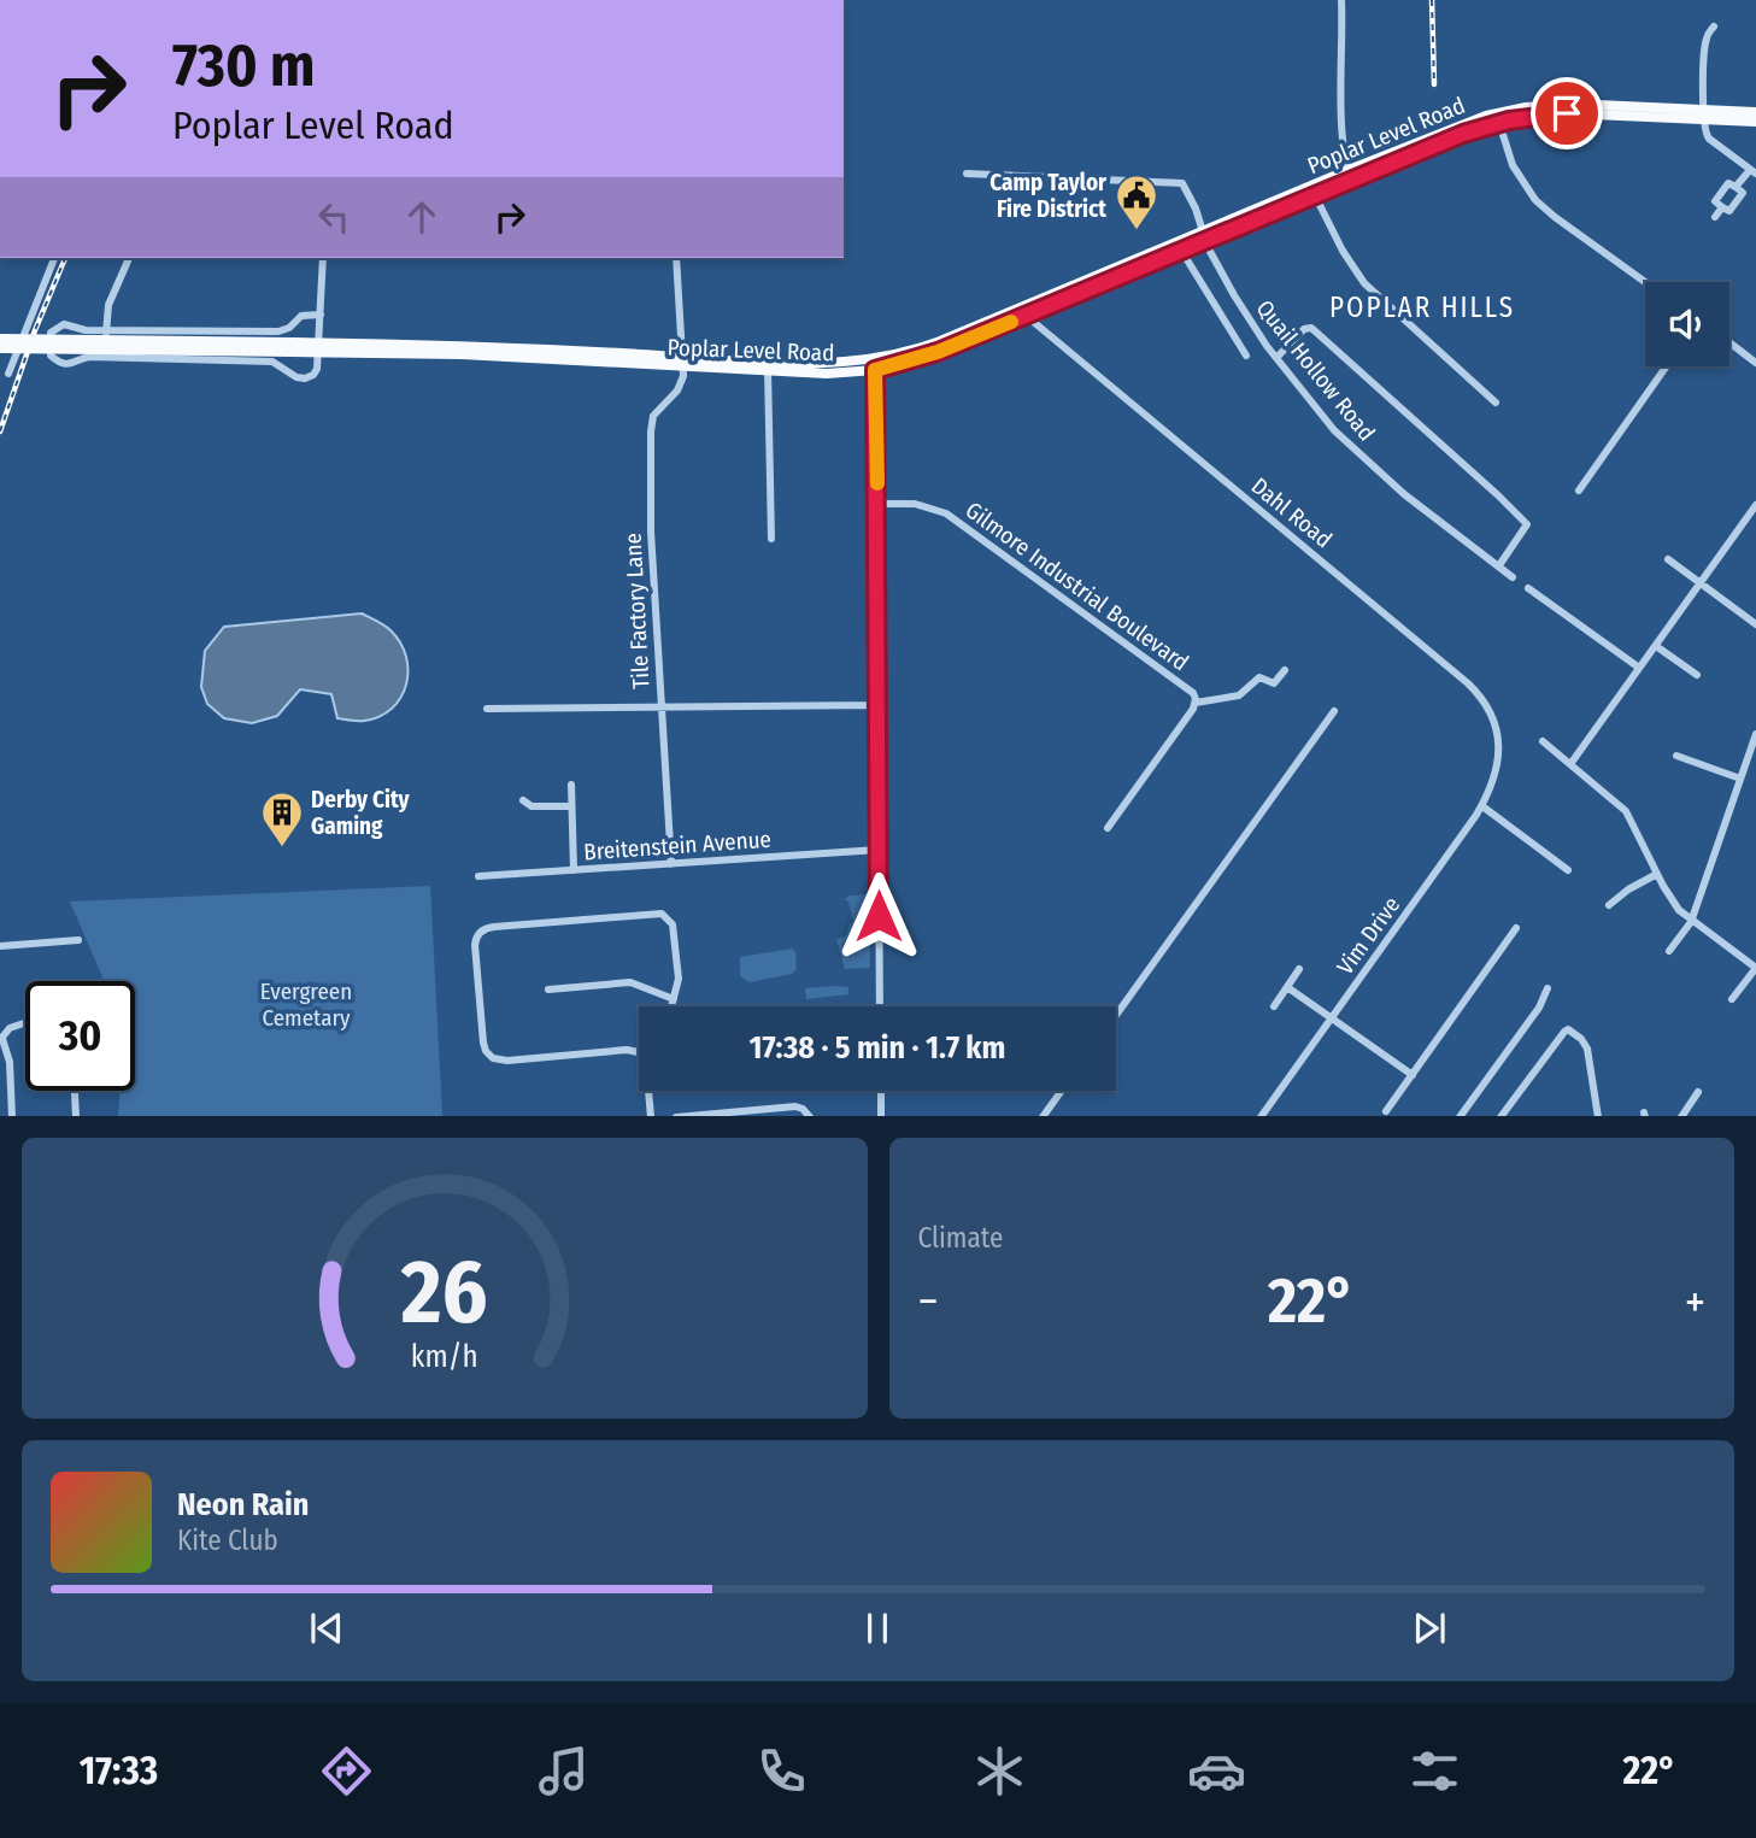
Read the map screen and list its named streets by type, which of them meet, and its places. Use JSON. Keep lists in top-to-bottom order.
{
  "streets": {
    "main road": ["Poplar Level Road"],
    "street": [
      "Quail Hollow Road",
      "Dahl Road",
      "Gilmore Industrial Boulevard",
      "Tile Factory Lane",
      "Breitenstein Avenue",
      "Vim Drive"
    ]
  },
  "crossings": [
    ["Poplar Level Road", "Quail Hollow Road"],
    ["Poplar Level Road", "Dahl Road"],
    ["Poplar Level Road", "Tile Factory Lane"],
    ["Dahl Road", "Vim Drive"],
    ["Tile Factory Lane", "Breitenstein Avenue"]
  ],
  "districts": ["POPLAR HILLS"],
  "parks": ["Evergreen Cemetary"],
  "places": {
    "public building": ["Camp Taylor Fire District"],
    "building": ["Derby City Gaming"]
  },
  "page": {
    "turn": ["730 m", "Poplar Level Road"],
    "limit": "30",
    "trip": "17:38 · 5 min · 1.7 km",
    "tile": "Climate",
    "heat": ["−", "22°", "+"],
    "song": ["Neon Rain", "Kite Club"],
    "tabs": ["17:33", "22°"],
    "gauge": ["26", "km/h"]
  }
}
